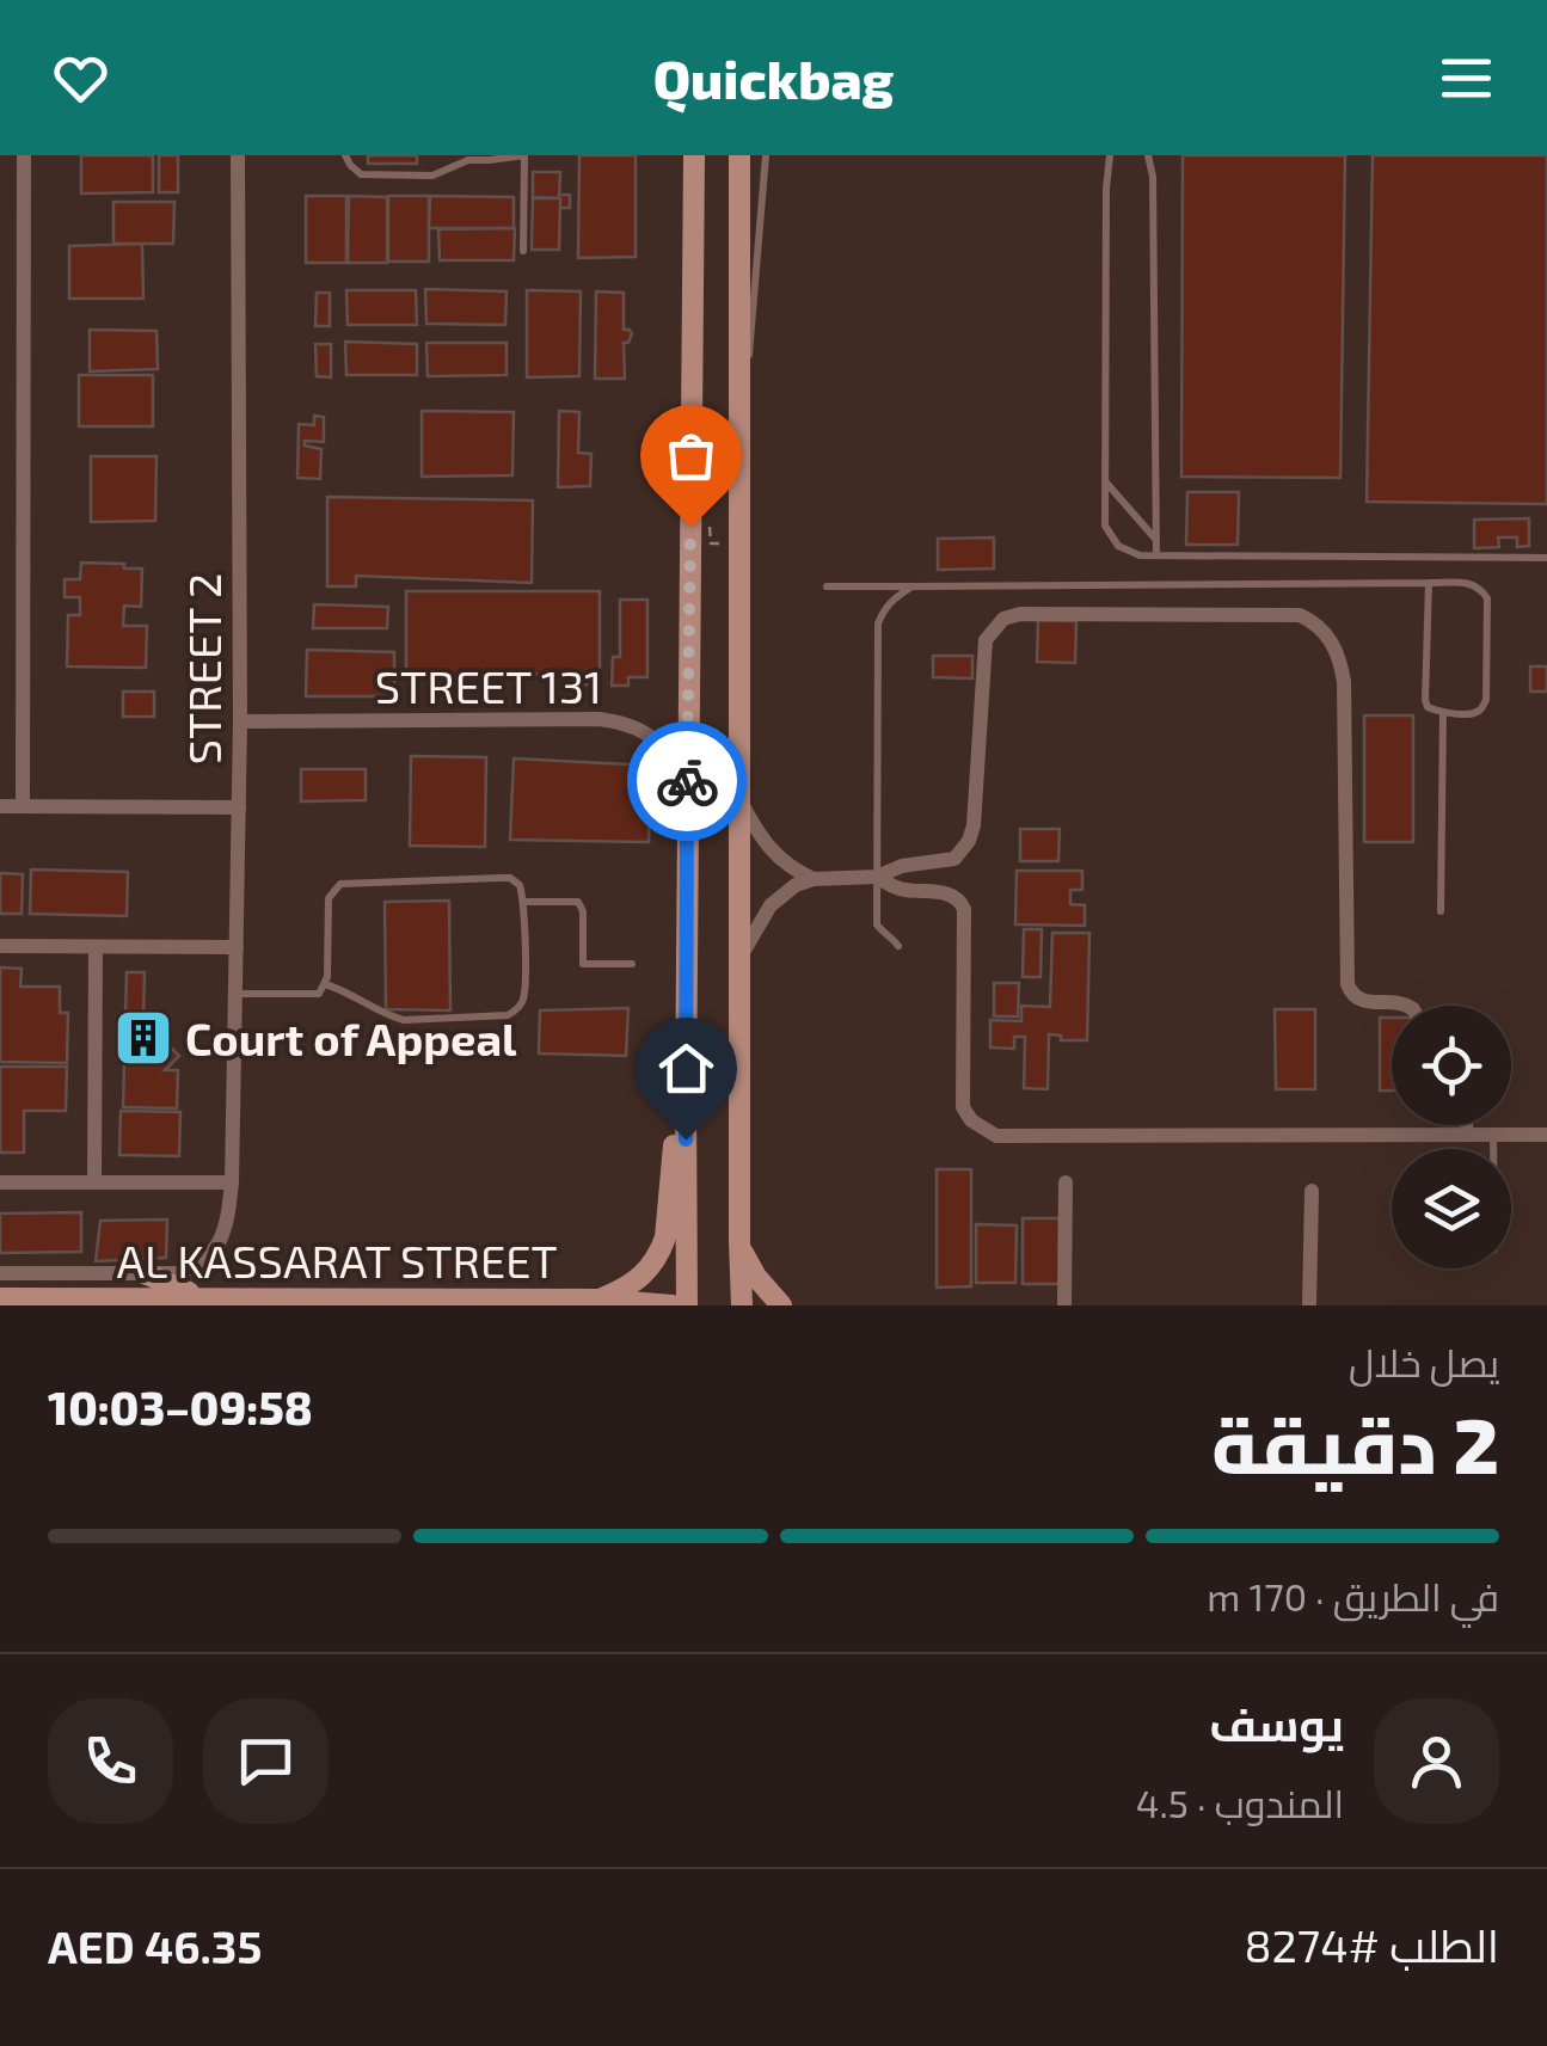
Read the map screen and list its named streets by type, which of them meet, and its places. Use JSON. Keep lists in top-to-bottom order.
{
  "streets": {
    "street": ["STREET 2", "STREET 131", "AL KASSARAT STREET"]
  },
  "crossings": [
    ["STREET 2", "STREET 131"],
    ["STREET 2", "AL KASSARAT STREET"]
  ],
  "places": {
    "building": ["Court of Appeal"]
  },
  "page": {
    "header": "Quickbag",
    "heading": ["2 دقيقة", "يصل خلال", "09:58–10:03"],
    "panel": [
      "يوسف",
      "المندوب · 4.5",
      "الطلب #8274",
      "AED 46.35"
    ],
    "bar": "في الطريق · 170 m"
  }
}
